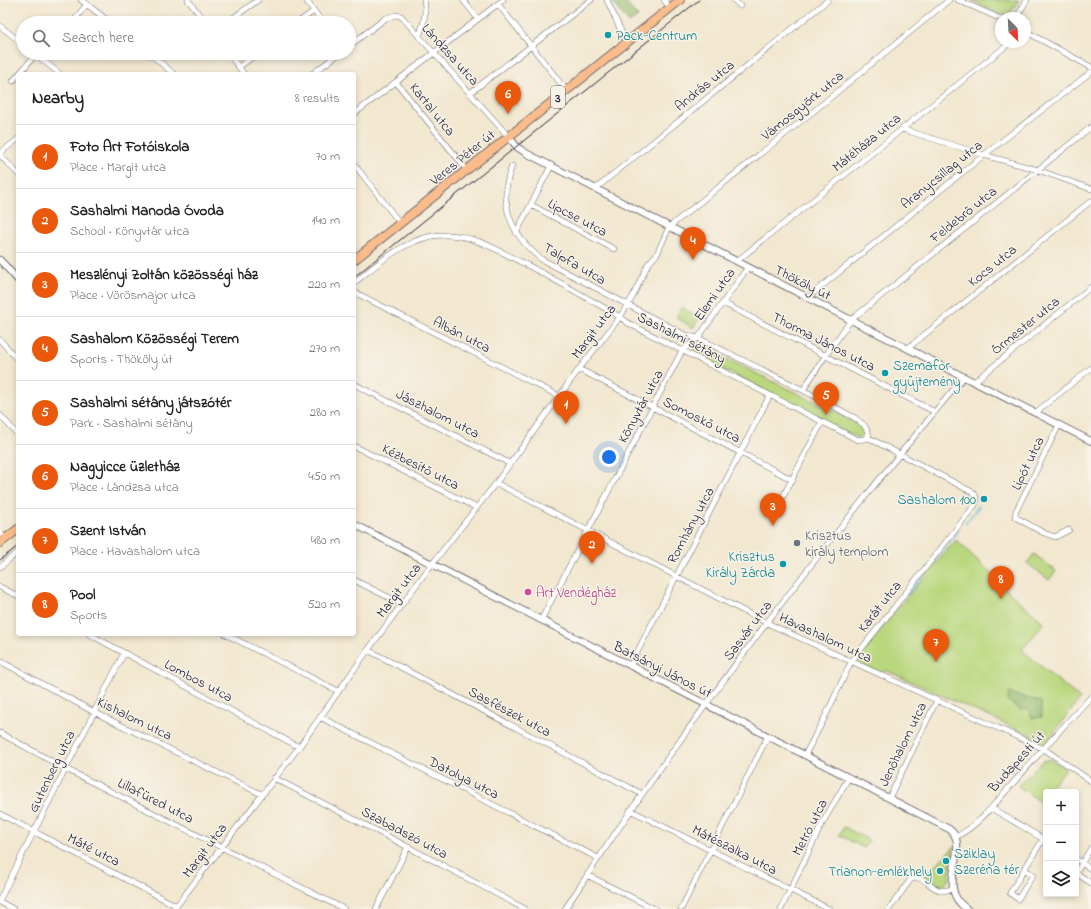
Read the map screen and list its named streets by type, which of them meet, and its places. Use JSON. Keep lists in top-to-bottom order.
{
  "streets": {
    "main road": ["3", "Veres Péter út"],
    "street": [
      "Lándzsa utca",
      "András utca",
      "Vámosgyörk utca",
      "Kartal utca",
      "Mátéháza utca",
      "Aranycsillag utca",
      "Feldebrő utca",
      "Lipcse utca",
      "Talpfa utca",
      "Kocs utca",
      "Thököly út",
      "Elemi utca",
      "Őrmester utca",
      "Margit utca",
      "Albán utca",
      "Sashalmi sétány",
      "Thorma János utca",
      "Könyvtár utca",
      "Jászhalom utca",
      "Somoskő utca",
      "Lipót utca",
      "Kézbesítő utca",
      "Romhány utca",
      "Karát utca",
      "Sasvár utca",
      "Havashalom utca",
      "Batsányi János út",
      "Lombos utca",
      "Sasfészek utca",
      "Kishalom utca",
      "Jenőhalom utca",
      "Budapesti út",
      "Gutenberg utca",
      "Datolya utca",
      "Lillafüred utca",
      "Metró utca",
      "Szabadszó utca",
      "Máté utca",
      "Mátészalka utca"
    ]
  },
  "crossings": [
    ["Lándzsa utca", "Veres Péter út"],
    ["Lándzsa utca", "Thököly út"],
    ["András utca", "Thököly út"],
    ["Vámosgyörk utca", "Thököly út"],
    ["Vámosgyörk utca", "Margit utca"],
    ["Kartal utca", "Veres Péter út"],
    ["Mátéháza utca", "Thököly út"],
    ["Veres Péter út", "Thököly út"],
    ["Aranycsillag utca", "Thököly út"],
    ["Feldebrő utca", "Thököly út"],
    ["Feldebrő utca", "Sashalmi sétány"],
    ["Feldebrő utca", "Thorma János utca"],
    ["Talpfa utca", "Margit utca"],
    ["Talpfa utca", "Sashalmi sétány"],
    ["Kocs utca", "Thököly út"],
    ["Thököly út", "Elemi utca"],
    ["Thököly út", "Őrmester utca"],
    ["Thököly út", "Margit utca"],
    ["Thököly út", "Lipót utca"],
    ["Thököly út", "Sasvár utca"],
    ["Elemi utca", "Sashalmi sétány"],
    ["Elemi utca", "Thorma János utca"],
    ["Elemi utca", "Könyvtár utca"],
    ["Margit utca", "Albán utca"],
    ["Margit utca", "Sashalmi sétány"],
    ["Margit utca", "Jászhalom utca"],
    ["Margit utca", "Somoskő utca"],
    ["Margit utca", "Kézbesítő utca"],
    ["Margit utca", "Havashalom utca"],
    ["Margit utca", "Batsányi János út"],
    ["Margit utca", "Lombos utca"],
    ["Margit utca", "Sasfészek utca"],
    ["Margit utca", "Kishalom utca"],
    ["Margit utca", "Datolya utca"],
    ["Margit utca", "Lillafüred utca"],
    ["Margit utca", "Szabadszó utca"],
    ["Margit utca", "Máté utca"],
    ["Sashalmi sétány", "Könyvtár utca"],
    ["Sashalmi sétány", "Romhány utca"],
    ["Sashalmi sétány", "Karát utca"],
    ["Sashalmi sétány", "Sasvár utca"],
    ["Thorma János utca", "Sasvár utca"],
    ["Könyvtár utca", "Somoskő utca"],
    ["Könyvtár utca", "Havashalom utca"],
    ["Könyvtár utca", "Batsányi János út"],
    ["Somoskő utca", "Romhány utca"],
    ["Romhány utca", "Havashalom utca"],
    ["Romhány utca", "Batsányi János út"],
    ["Karát utca", "Havashalom utca"],
    ["Karát utca", "Batsányi János út"],
    ["Sasvár utca", "Havashalom utca"],
    ["Sasvár utca", "Batsányi János út"],
    ["Sasvár utca", "Sasfészek utca"],
    ["Sasvár utca", "Datolya utca"],
    ["Sasvár utca", "Mátészalka utca"],
    ["Havashalom utca", "Jenőhalom utca"],
    ["Havashalom utca", "Budapesti út"],
    ["Batsányi János út", "Jenőhalom utca"],
    ["Batsányi János út", "Budapesti út"],
    ["Batsányi János út", "Metró utca"],
    ["Lombos utca", "Gutenberg utca"],
    ["Kishalom utca", "Gutenberg utca"],
    ["Gutenberg utca", "Lillafüred utca"],
    ["Gutenberg utca", "Máté utca"],
    ["Metró utca", "Mátészalka utca"]
  ],
  "places": [
    "Pack-Centrum",
    "Szemafor gyűjtemény",
    "Sashalom 100",
    "Krisztus király templom",
    "Krisztus Király Zárda",
    "Art Vendégház",
    "Sziklay Szeréna tér",
    "Trianon-emlékhely"
  ],
  "north": "bottom right",
  "page": {
    "search": "Search here",
    "heading": ["Nearby", "8 results"],
    "pins": [
      "6",
      "4",
      "5",
      "1",
      "3",
      "2",
      "8",
      "7"
    ],
    "list": [
      {
        "mark": "1",
        "name": "Foto Art Fotóiskola",
        "note": "Place · Margit utca",
        "value": "70 m"
      },
      {
        "mark": "2",
        "name": "Sashalmi Manoda Óvoda",
        "note": "School · Könyvtár utca",
        "value": "140 m"
      },
      {
        "mark": "3",
        "name": "Meszlényi Zoltán közösségi ház",
        "note": "Place · Vörösmajor utca",
        "value": "220 m"
      },
      {
        "mark": "4",
        "name": "Sashalom Közösségi Terem",
        "note": "Sports · Thököly út",
        "value": "270 m"
      },
      {
        "mark": "5",
        "name": "Sashalmi sétány játszótér",
        "note": "Park · Sashalmi sétány",
        "value": "280 m"
      },
      {
        "mark": "6",
        "name": "Nagyicce üzletház",
        "note": "Place · Lándzsa utca",
        "value": "450 m"
      },
      {
        "mark": "7",
        "name": "Szent István",
        "note": "Place · Havashalom utca",
        "value": "480 m"
      },
      {
        "mark": "8",
        "name": "Pool",
        "note": "Sports",
        "value": "520 m"
      }
    ],
    "map_buttons": ["+", "−"]
  }
}
